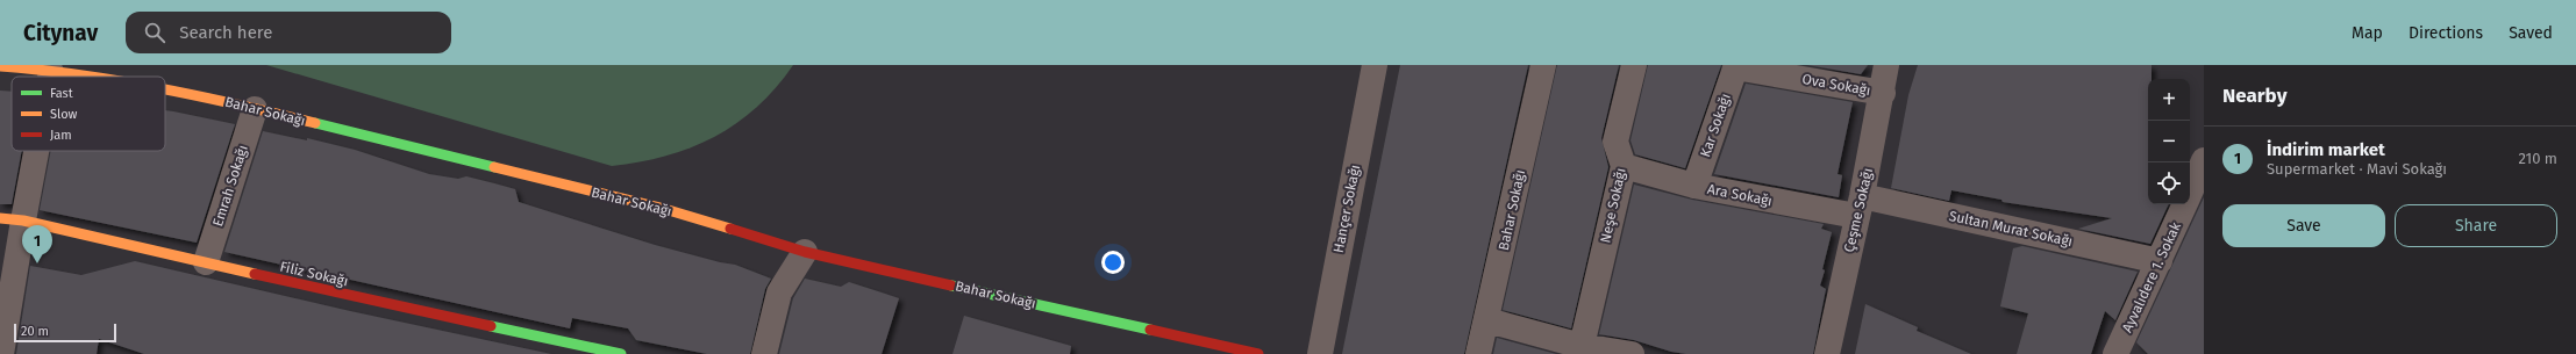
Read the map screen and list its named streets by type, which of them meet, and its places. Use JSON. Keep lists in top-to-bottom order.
{
  "streets": {
    "street": [
      "Ova Sokağı",
      "Bahar Sokağı",
      "Kar Sokağı",
      "Emrah Sokağı",
      "Ara Sokağı",
      "Neşe Sokağı",
      "Hançer Sokağı",
      "Çeşme Sokağı",
      "Sultan Murat Sokağı",
      "Filiz Sokağı",
      "Ayvalıdere 1. Sokak"
    ]
  },
  "crossings": [
    ["Ova Sokağı", "Kar Sokağı"],
    ["Ova Sokağı", "Çeşme Sokağı"],
    ["Bahar Sokağı", "Emrah Sokağı"],
    ["Kar Sokağı", "Ara Sokağı"],
    ["Emrah Sokağı", "Filiz Sokağı"],
    ["Ara Sokağı", "Neşe Sokağı"],
    ["Ara Sokağı", "Çeşme Sokağı"],
    ["Ara Sokağı", "Sultan Murat Sokağı"],
    ["Çeşme Sokağı", "Sultan Murat Sokağı"],
    ["Sultan Murat Sokağı", "Ayvalıdere 1. Sokak"]
  ],
  "legend": ["Fast", "Slow", "Jam"],
  "scale_bar": "20 m",
  "page": {
    "header": "Citynav",
    "search": "Search here",
    "nav": ["Map", "Directions", "Saved"],
    "heading": "Nearby",
    "map_buttons": ["+", "−"],
    "list": [
      {
        "mark": "1",
        "name": "İndirim market",
        "note": "Supermarket · Mavi Sokağı",
        "value": "210 m"
      }
    ],
    "buttons": ["Save", "Share"],
    "pins": "1",
    "scale": "20 m"
  }
}
